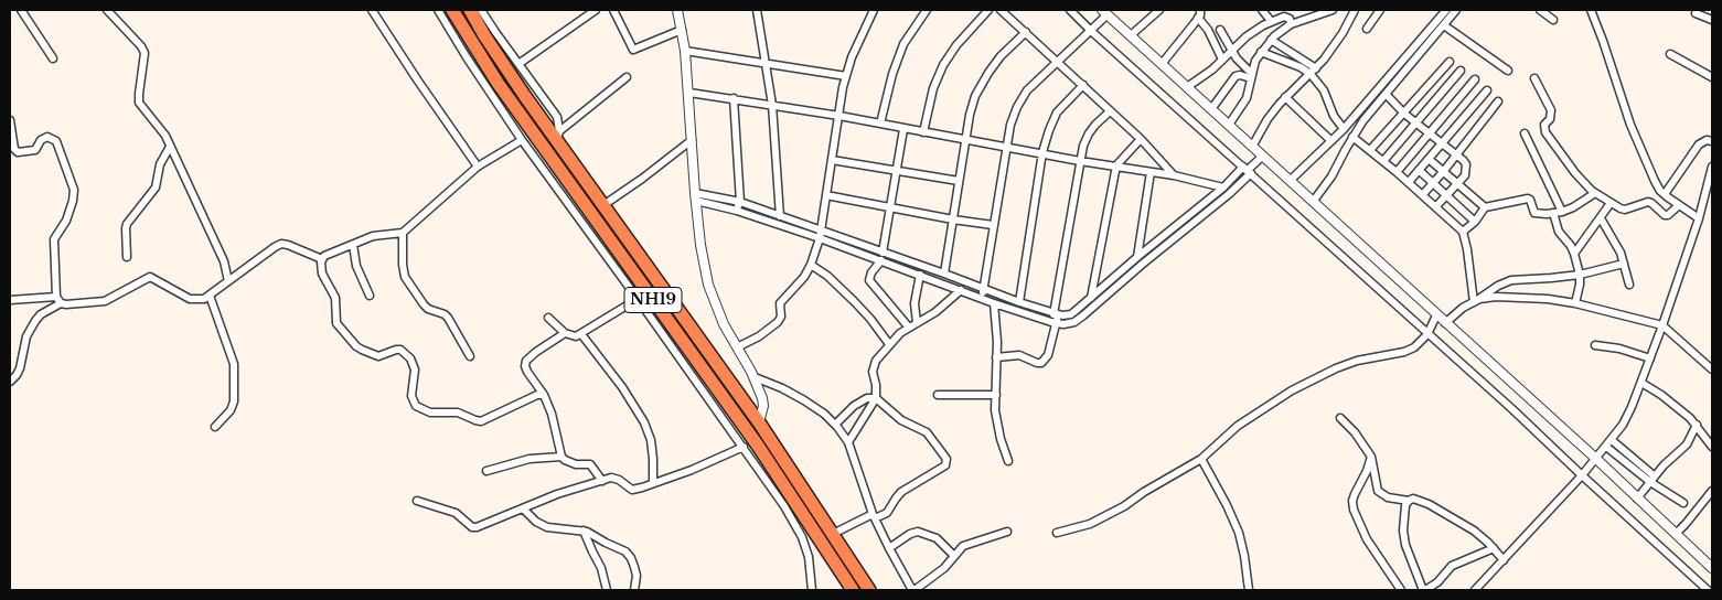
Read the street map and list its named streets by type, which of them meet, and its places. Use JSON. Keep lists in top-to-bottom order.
{
  "streets": {
    "highway": ["NH19"]
  }
}
